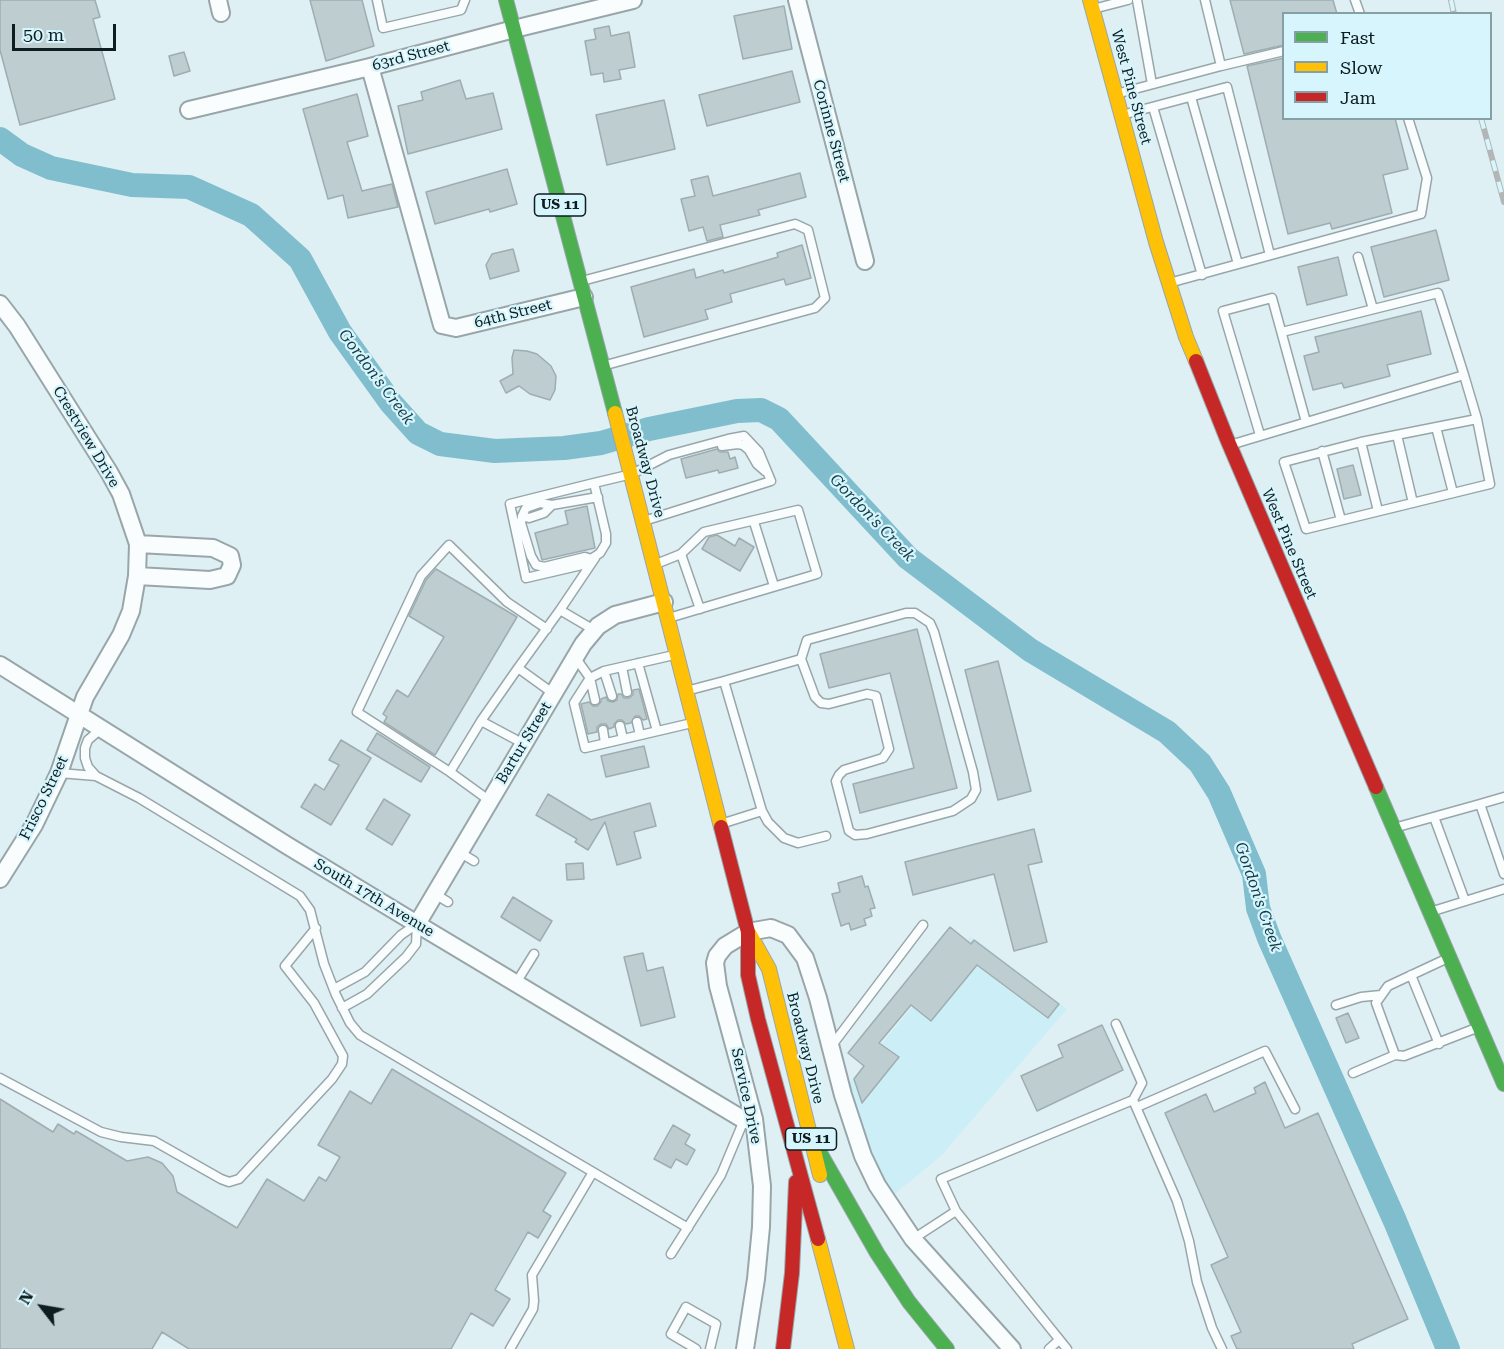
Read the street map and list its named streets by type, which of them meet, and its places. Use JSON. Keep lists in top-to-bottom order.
{
  "streets": {
    "main road": ["West Pine Street", "US 11", "Broadway Drive"],
    "street": [
      "63rd Street",
      "Corinne Street",
      "64th Street",
      "Crestview Drive",
      "Bartur Street",
      "Frisco Street",
      "South 17th Avenue",
      "Service Drive"
    ]
  },
  "crossings": [
    ["63rd Street", "64th Street"],
    ["63rd Street", "Broadway Drive"],
    ["64th Street", "Broadway Drive"],
    ["Crestview Drive", "Frisco Street"],
    ["Crestview Drive", "South 17th Avenue"],
    ["Broadway Drive", "Bartur Street"],
    ["Broadway Drive", "Service Drive"],
    ["Bartur Street", "South 17th Avenue"],
    ["Frisco Street", "South 17th Avenue"],
    ["South 17th Avenue", "Service Drive"]
  ],
  "water": ["Gordon's Creek"],
  "legend": ["Fast", "Slow", "Jam"],
  "scale_bar": "50 m",
  "north": "top left"
}
